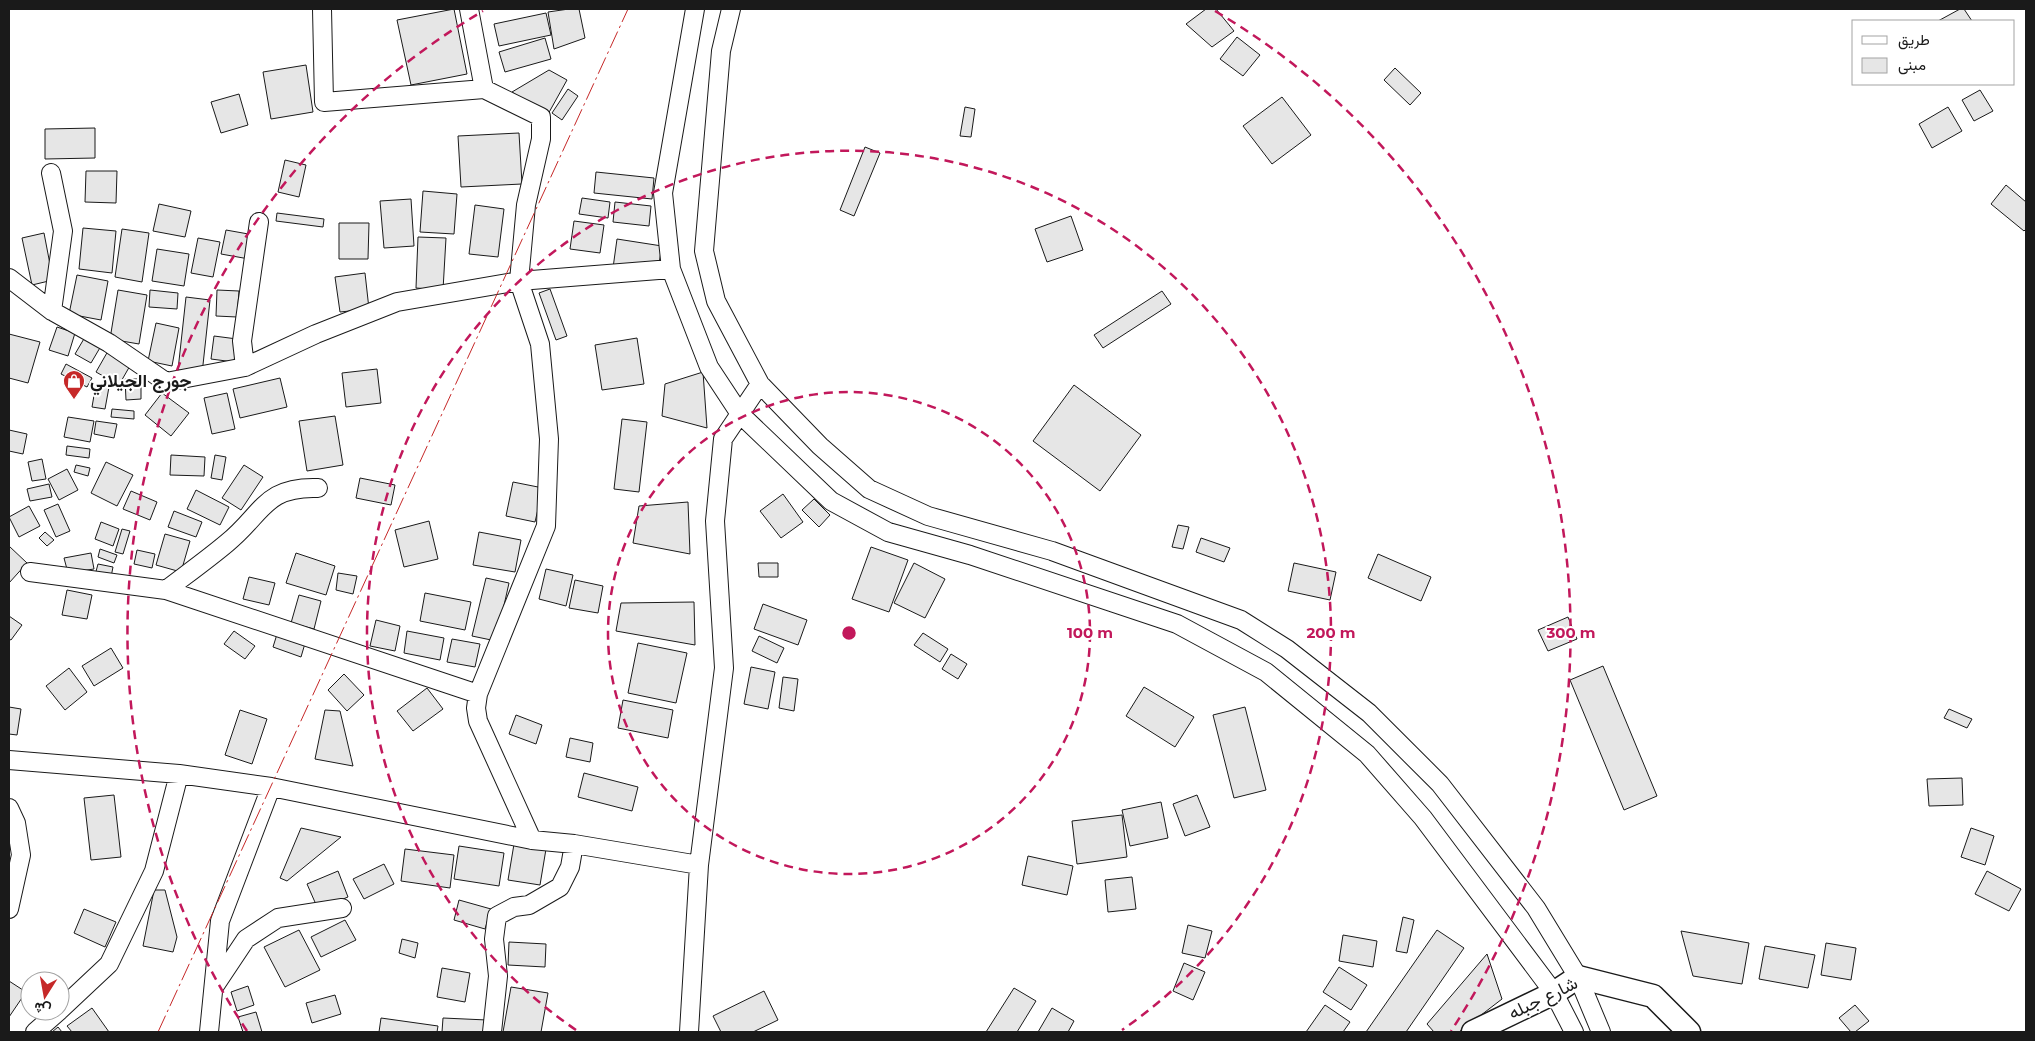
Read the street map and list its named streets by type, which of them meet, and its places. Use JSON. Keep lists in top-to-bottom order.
{
  "streets": {
    "main road": ["شارع جبله"]
  },
  "places": {
    "shop": ["جورج الجيلاني"]
  },
  "legend": ["طريق", "مبنى"],
  "north": "bottom",
  "rings": ["100 m", "200 m", "300 m"]
}
